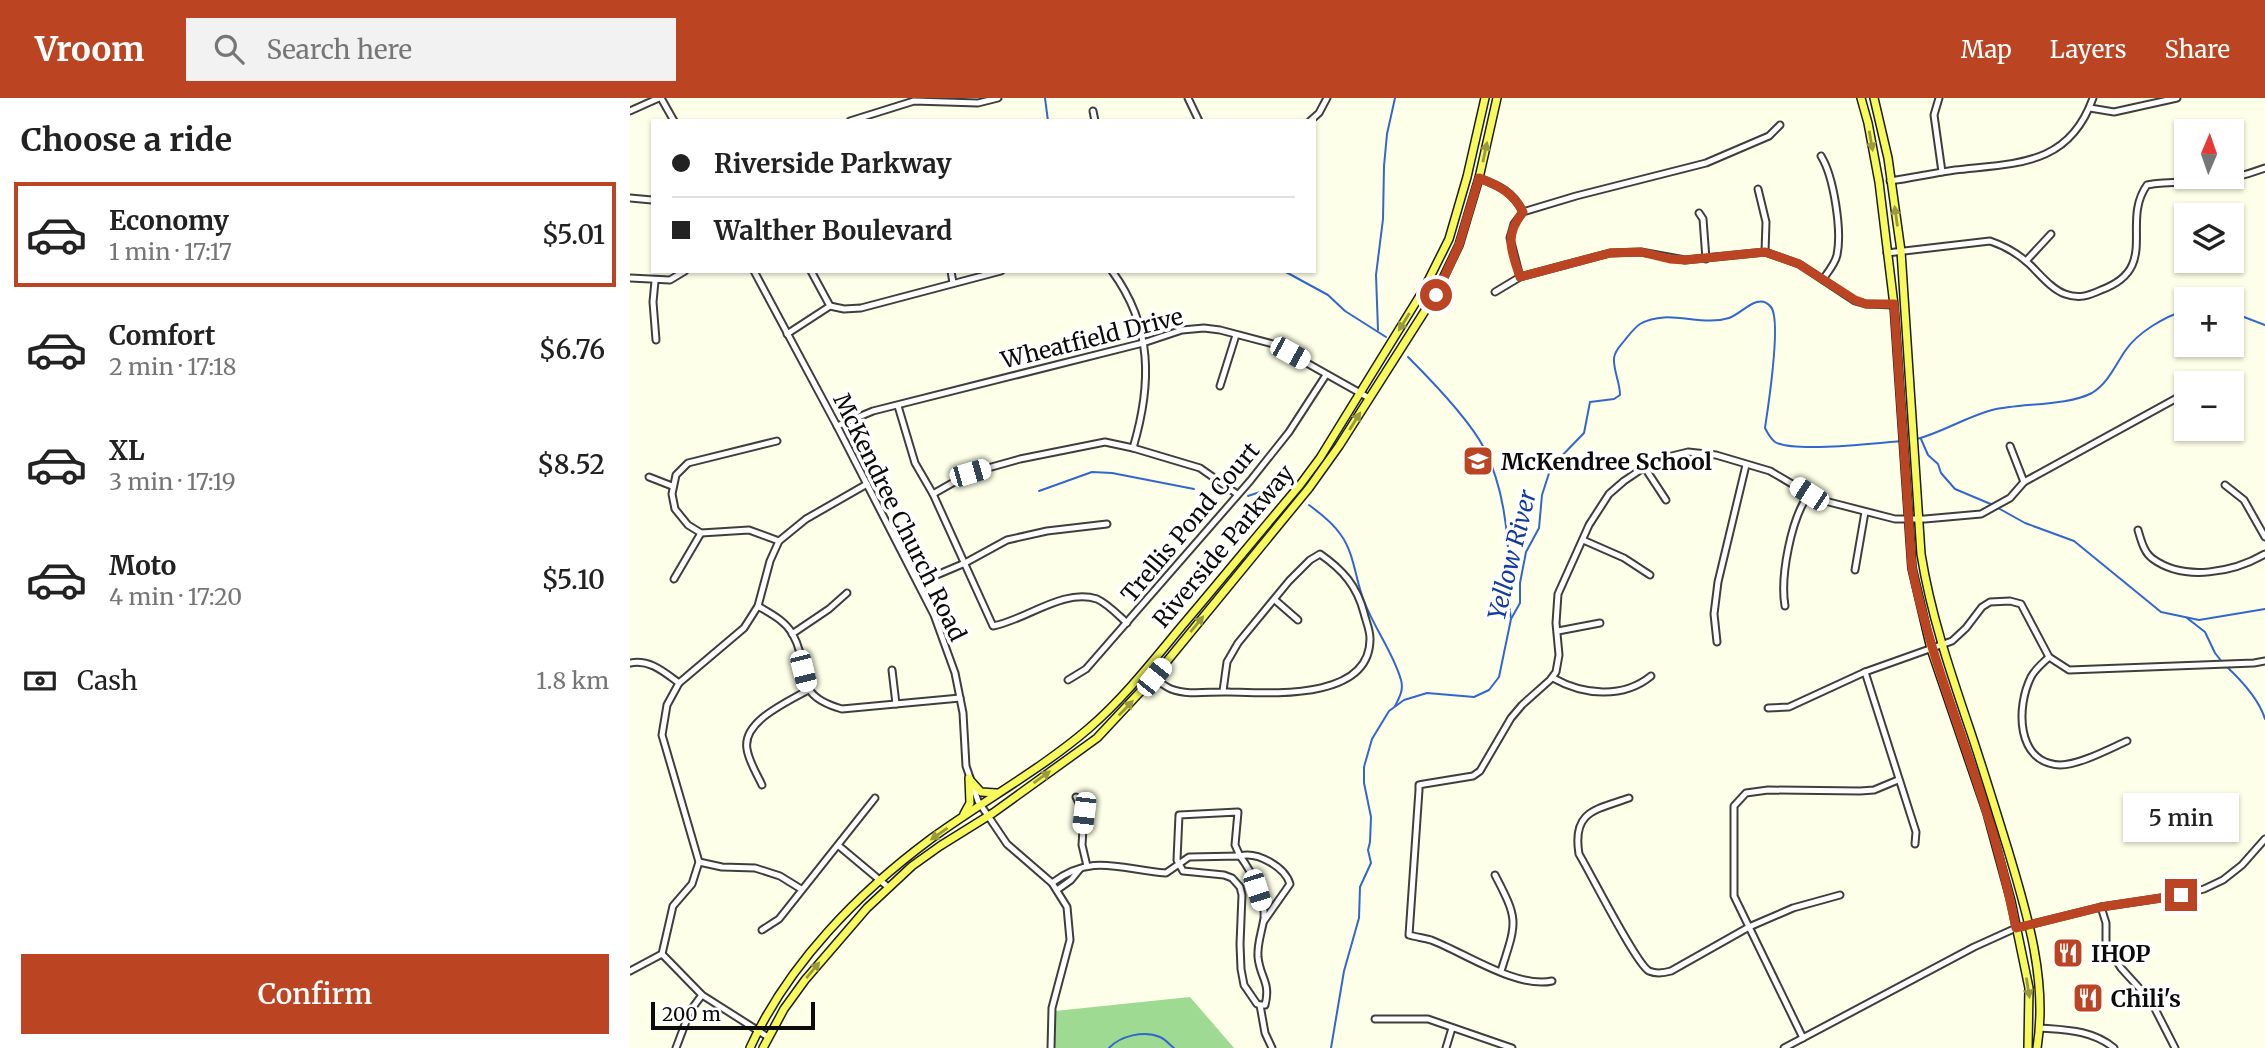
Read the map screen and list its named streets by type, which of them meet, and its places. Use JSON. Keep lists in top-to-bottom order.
{
  "streets": {
    "main road": ["Riverside Parkway"],
    "street": ["Wheatfield Drive", "McKendree Church Road", "Trellis Pond Court"]
  },
  "crossings": [
    ["Wheatfield Drive", "McKendree Church Road"],
    ["Wheatfield Drive", "Trellis Pond Court"],
    ["Wheatfield Drive", "Riverside Parkway"],
    ["McKendree Church Road", "Riverside Parkway"]
  ],
  "water": ["Yellow River"],
  "places": {
    "school or university": ["McKendree School"],
    "restaurant": ["IHOP", "Chili's"]
  },
  "scale_bar": "200 m",
  "north": "top",
  "page": {
    "header": "Vroom",
    "search": "Search here",
    "nav": ["Map", "Layers", "Share"],
    "heading": "Choose a ride",
    "map_buttons": ["+", "−"],
    "banner": ["Riverside Parkway", "Walther Boulevard"],
    "list": [
      {
        "name": "Economy",
        "note": "1 min · 17:17",
        "value": "$5.01"
      },
      {
        "name": "Comfort",
        "note": "2 min · 17:18",
        "value": "$6.76"
      },
      {
        "name": "XL",
        "note": "3 min · 17:19",
        "value": "$8.52"
      },
      {
        "name": "Moto",
        "note": "4 min · 17:20",
        "value": "$5.10"
      }
    ],
    "pay": ["Cash", "1.8 km"],
    "bubble": "5 min",
    "buttons": "Confirm",
    "scale": "200 m"
  }
}
